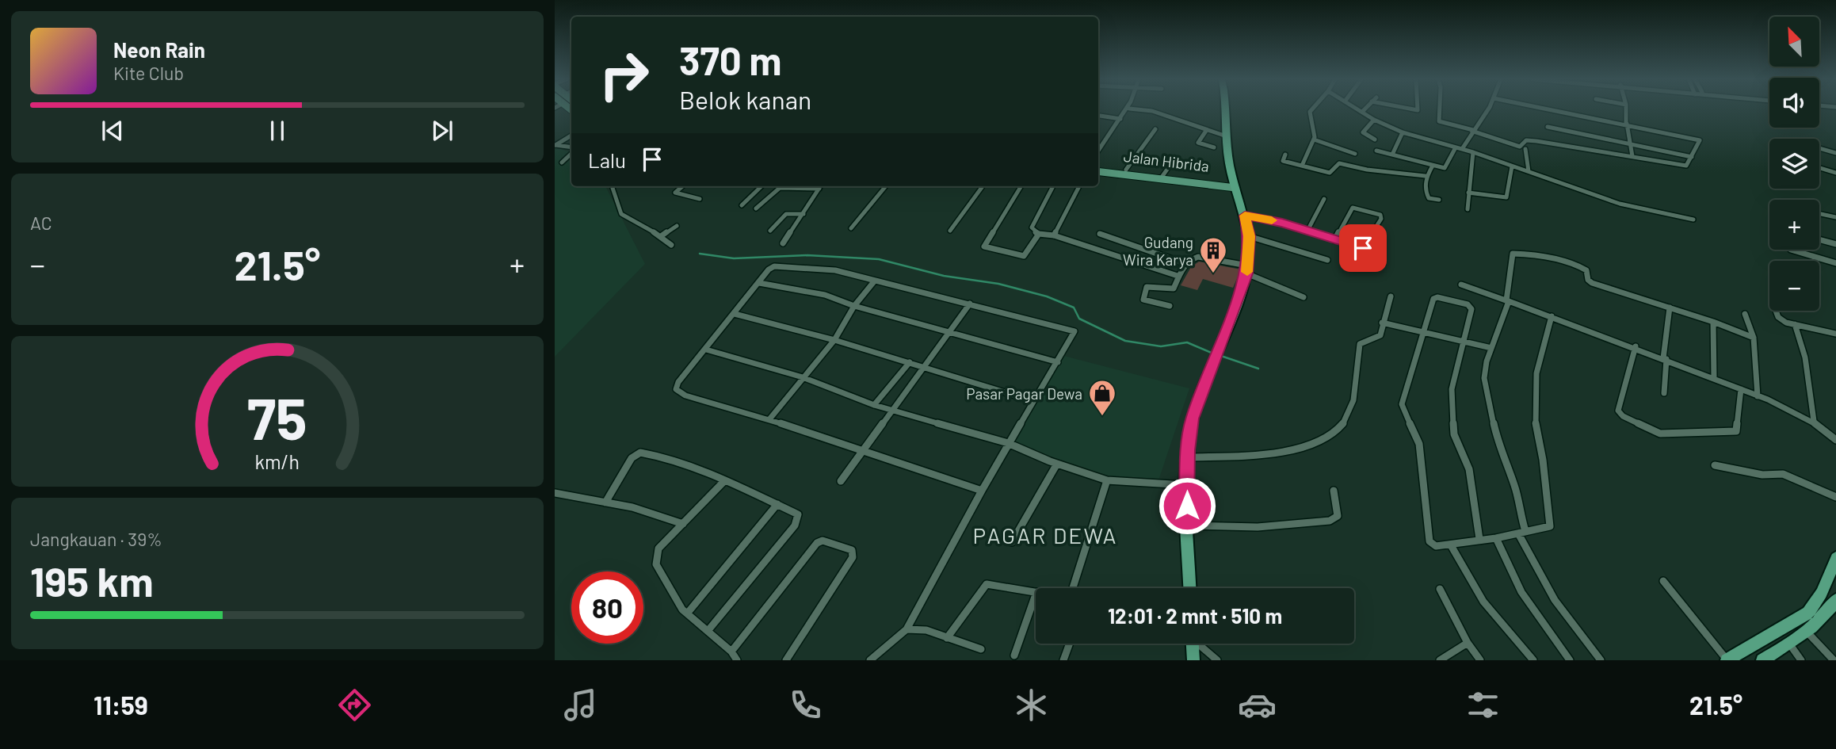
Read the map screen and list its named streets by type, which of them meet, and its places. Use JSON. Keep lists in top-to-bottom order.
{
  "streets": {
    "main road": ["Jalan Hibrida"]
  },
  "districts": ["PAGAR DEWA"],
  "places": {
    "building": ["Gudang Wira Karya"],
    "shop": ["Pasar Pagar Dewa"]
  },
  "north": "top left",
  "page": {
    "map_buttons": ["+", "−"],
    "turn": ["370 m", "Belok kanan"],
    "song": ["Neon Rain", "Kite Club"],
    "then": "Lalu",
    "tile": [
      "AC",
      ["Jangkauan · 39%", "195 km"]
    ],
    "heat": ["−", "21.5°", "+"],
    "limit": "80",
    "trip": "12:01 · 2 mnt · 510 m",
    "tabs": ["11:59", "21.5°"],
    "gauge": ["75", "km/h"]
  }
}
